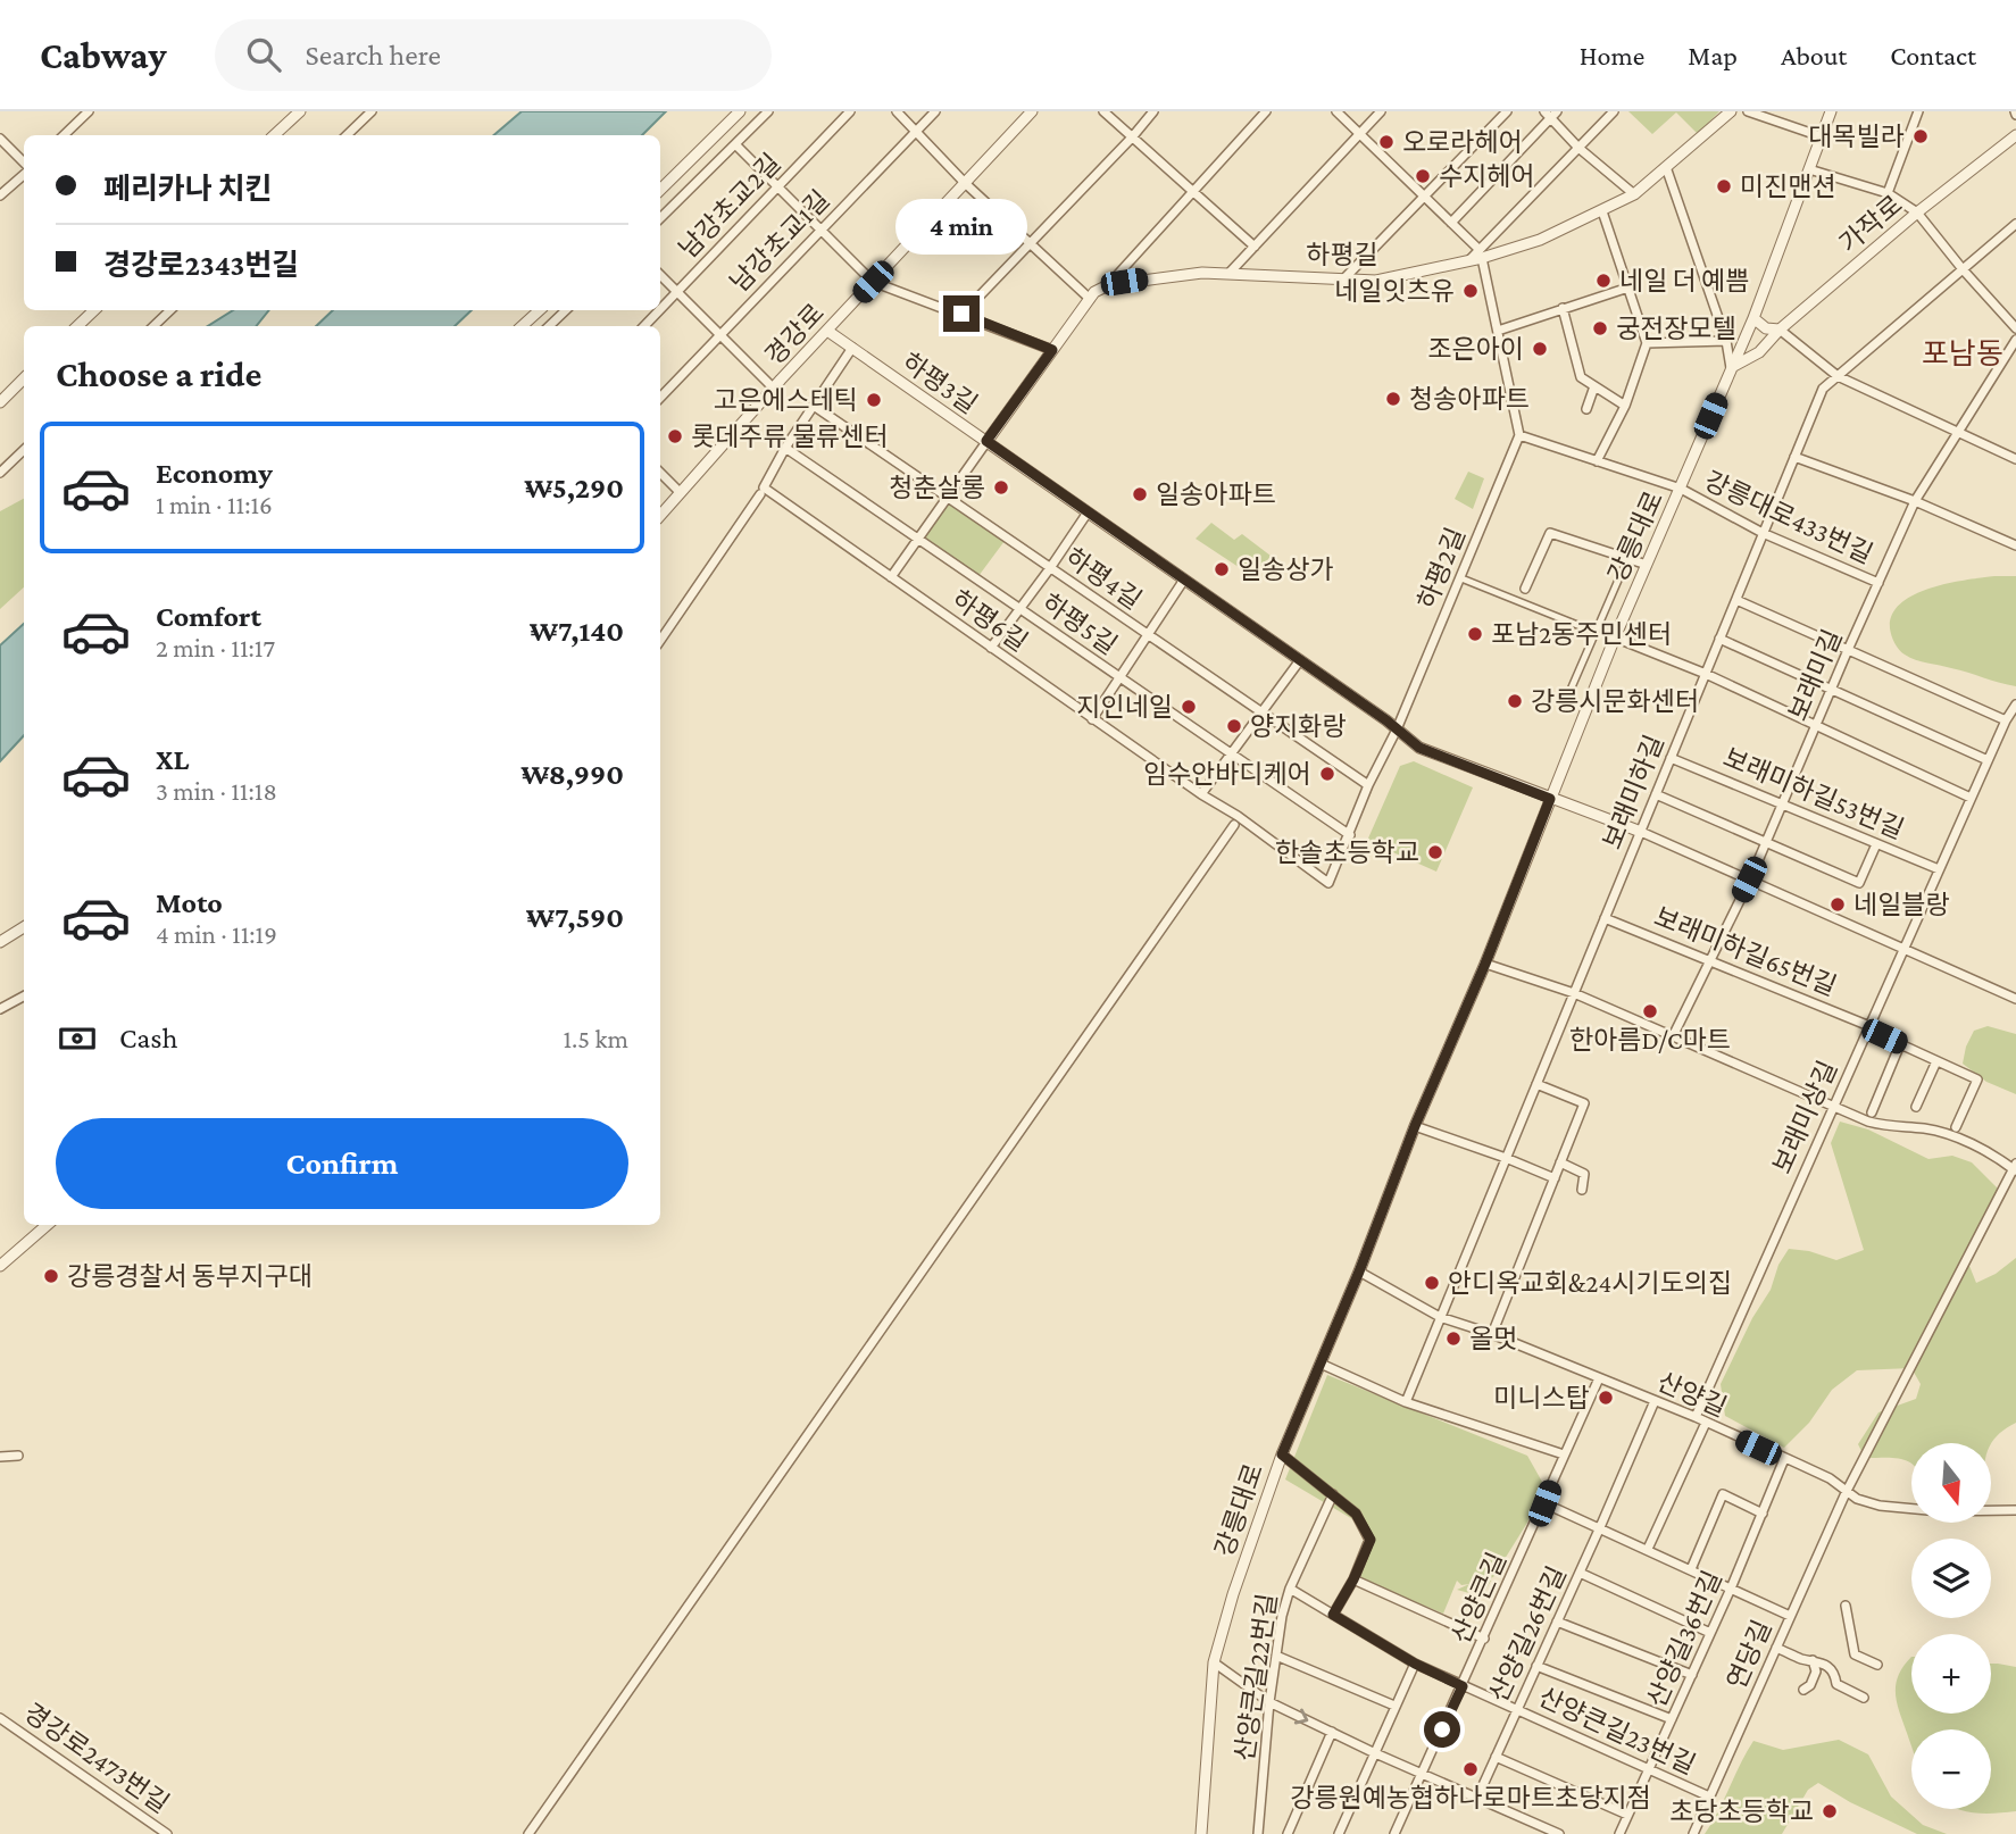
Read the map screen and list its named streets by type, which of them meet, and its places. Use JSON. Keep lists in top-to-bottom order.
{
  "streets": {
    "street": [
      "남강초교2길",
      "가작로",
      "남강초교1길",
      "하평길",
      "경강로",
      "하평3길",
      "강릉대로433번길",
      "강릉대로",
      "하평2길",
      "하평4길",
      "하평6길",
      "하평5길",
      "보래미길",
      "보래미하길",
      "보래미하길53번길",
      "보래미하길65번길",
      "보래미상길",
      "산양길",
      "산양큰길",
      "산양길26번길",
      "산양길36번길",
      "연당길",
      "산양큰길22번길",
      "산양큰길23번길",
      "경강로2473번길"
    ]
  },
  "crossings": [
    ["가작로", "강릉대로"],
    ["하평길", "하평3길"],
    ["경강로", "하평3길"],
    ["하평3길", "강릉대로"],
    ["하평3길", "하평2길"],
    ["하평3길", "하평6길"],
    ["하평3길", "보래미하길"],
    ["강릉대로433번길", "강릉대로"],
    ["강릉대로433번길", "하평2길"],
    ["강릉대로433번길", "보래미길"],
    ["강릉대로433번길", "보래미하길"],
    ["강릉대로", "산양길"],
    ["하평2길", "하평4길"],
    ["하평2길", "하평6길"],
    ["하평2길", "하평5길"],
    ["하평4길", "하평6길"],
    ["하평6길", "하평5길"],
    ["보래미길", "보래미하길53번길"],
    ["보래미길", "보래미하길65번길"],
    ["보래미하길", "보래미하길53번길"],
    ["보래미하길", "보래미하길65번길"],
    ["보래미하길", "산양길"],
    ["보래미하길53번길", "보래미상길"],
    ["보래미하길65번길", "보래미상길"],
    ["보래미상길", "산양길"],
    ["산양길", "산양큰길"],
    ["산양길", "산양길26번길"],
    ["산양길", "산양길36번길"],
    ["산양길", "연당길"],
    ["산양큰길", "산양큰길23번길"],
    ["산양길26번길", "산양큰길23번길"],
    ["산양길36번길", "산양큰길23번길"],
    ["연당길", "산양큰길23번길"],
    ["산양큰길22번길", "산양큰길23번길"]
  ],
  "districts": ["포남동"],
  "places": [
    "대목빌라",
    "오로라헤어",
    "수지헤어",
    "미진맨션",
    "네일 더 예쁨",
    "네일잇츠유",
    "궁전장모텔",
    "조은아이",
    "청송아파트",
    "고은에스테틱",
    "롯데주류 물류센터",
    "청춘살롱",
    "일송아파트",
    "일송상가",
    "포남2동주민센터",
    "강릉시문화센터",
    "지인네일",
    "양지화랑",
    "임수안바디케어",
    "한솔초등학교",
    "네일블랑",
    "한아름D/C마트",
    "강릉경찰서 동부지구대",
    "안디옥교회&24시기도의집",
    "올멋",
    "미니스탑",
    "강릉원예농협하나로마트초당지점",
    "초당초등학교"
  ],
  "north": "bottom",
  "page": {
    "header": "Cabway",
    "search": "Search here",
    "nav": [
      "Home",
      "Map",
      "About",
      "Contact"
    ],
    "banner": ["페리카나 치킨", "경강로2343번길"],
    "bubble": "4 min",
    "heading": "Choose a ride",
    "list": [
      {
        "name": "Economy",
        "note": "1 min · 11:16",
        "value": "₩5,290"
      },
      {
        "name": "Comfort",
        "note": "2 min · 11:17",
        "value": "₩7,140"
      },
      {
        "name": "XL",
        "note": "3 min · 11:18",
        "value": "₩8,990"
      },
      {
        "name": "Moto",
        "note": "4 min · 11:19",
        "value": "₩7,590"
      }
    ],
    "pay": ["Cash", "1.5 km"],
    "buttons": "Confirm",
    "map_buttons": ["+", "−"]
  }
}
